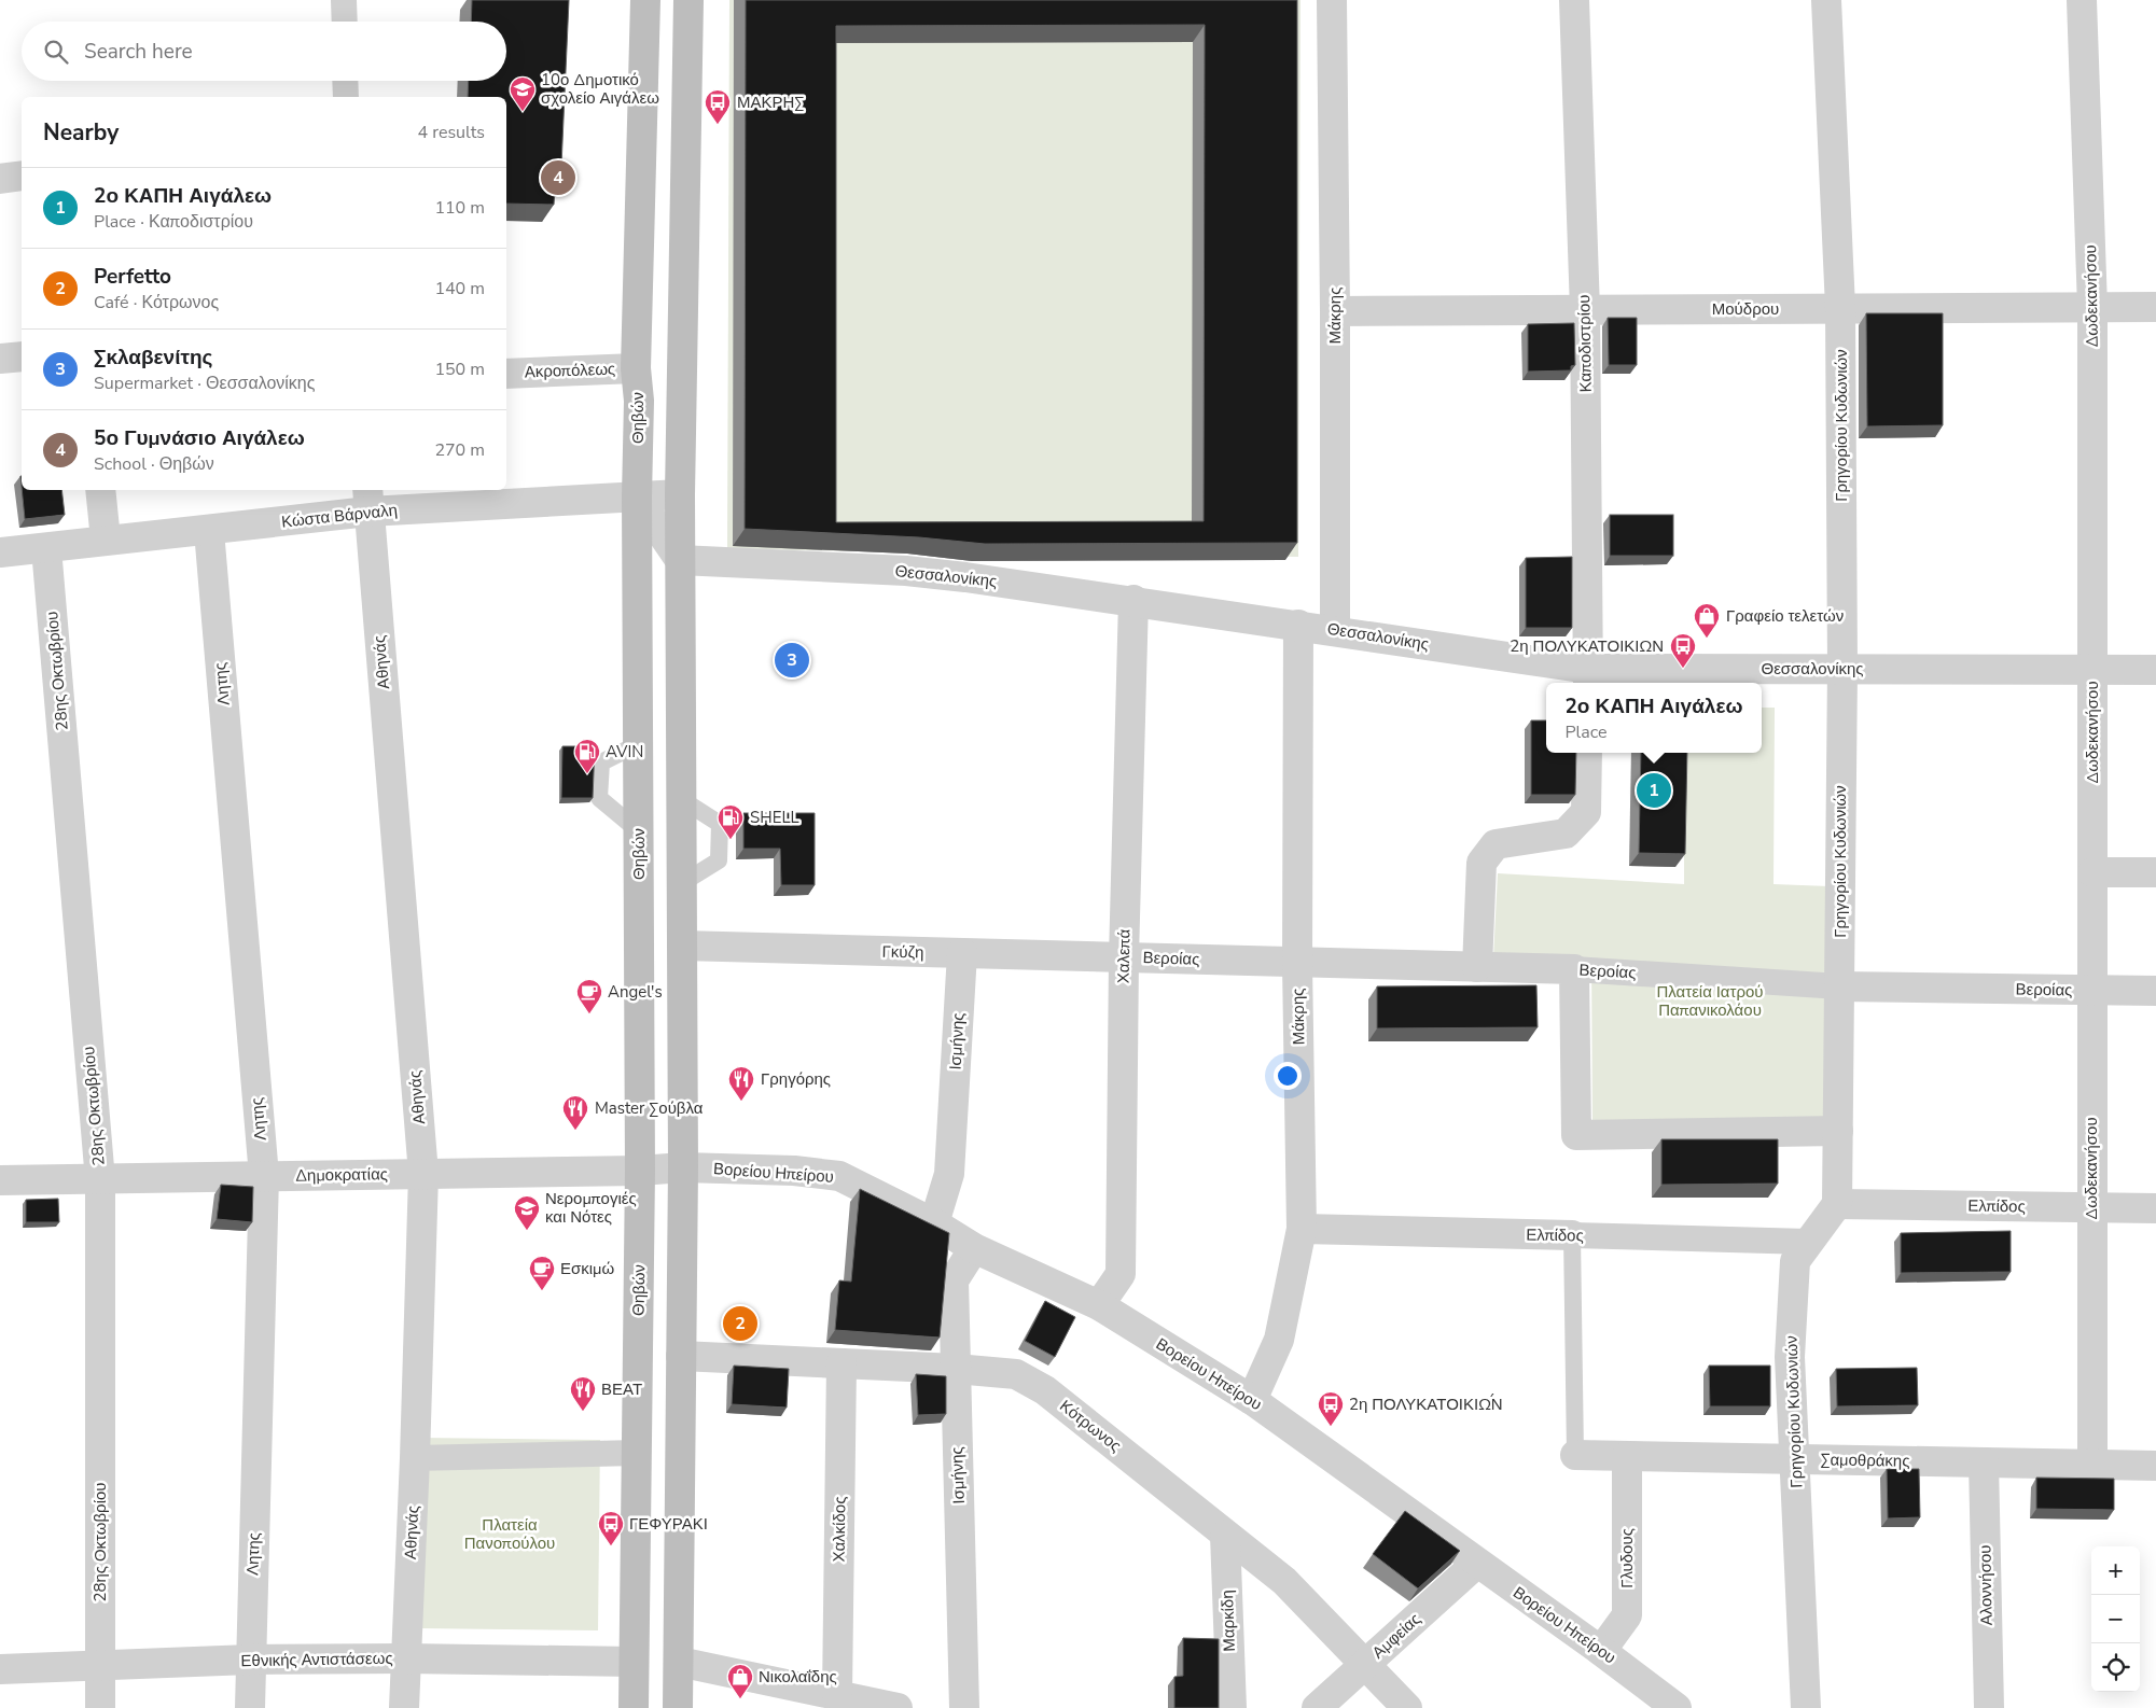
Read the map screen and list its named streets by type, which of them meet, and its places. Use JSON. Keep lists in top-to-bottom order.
{
  "streets": {
    "main road": ["Θηβών"],
    "street": [
      "Δωδεκανήσου",
      "Μούδρου",
      "Μάκρης",
      "Καποδιστρίου",
      "Ακροπόλεως",
      "Γρηγορίου Κυδωνιών",
      "Κώστα Βάρναλη",
      "Θεσσαλονίκης",
      "Αθηνάς",
      "28ης Οκτωβρίου",
      "Λητης",
      "Γκύζη",
      "Χαλεπά",
      "Βεροίας",
      "Ισμήνης",
      "Βορείου Ηπείρου",
      "Δημοκρατίας",
      "Ελπίδος",
      "Κότρωνος",
      "Σαμοθράκης",
      "Χαλκίδος",
      "Γλυδους",
      "Αλοννήσου",
      "Μαρκίδη",
      "Αμφείας",
      "Εθνικής Αντιστάσεως"
    ]
  },
  "crossings": [
    ["Δωδεκανήσου", "Μούδρου"],
    ["Δωδεκανήσου", "Θεσσαλονίκης"],
    ["Δωδεκανήσου", "Βεροίας"],
    ["Δωδεκανήσου", "Ελπίδος"],
    ["Δωδεκανήσου", "Σαμοθράκης"],
    ["Μούδρου", "Μάκρης"],
    ["Μούδρου", "Καποδιστρίου"],
    ["Μούδρου", "Γρηγορίου Κυδωνιών"],
    ["Μάκρης", "Θεσσαλονίκης"],
    ["Μάκρης", "Βεροίας"],
    ["Μάκρης", "Βορείου Ηπείρου"],
    ["Μάκρης", "Ελπίδος"],
    ["Καποδιστρίου", "Θεσσαλονίκης"],
    ["Ακροπόλεως", "Θηβών"],
    ["Θηβών", "Κώστα Βάρναλη"],
    ["Θηβών", "Δημοκρατίας"],
    ["Θηβών", "Εθνικής Αντιστάσεως"],
    ["Γρηγορίου Κυδωνιών", "Θεσσαλονίκης"],
    ["Γρηγορίου Κυδωνιών", "Βεροίας"],
    ["Γρηγορίου Κυδωνιών", "Ελπίδος"],
    ["Γρηγορίου Κυδωνιών", "Σαμοθράκης"],
    ["Κώστα Βάρναλη", "Αθηνάς"],
    ["Κώστα Βάρναλη", "28ης Οκτωβρίου"],
    ["Κώστα Βάρναλη", "Λητης"],
    ["Θεσσαλονίκης", "Χαλεπά"],
    ["Αθηνάς", "Δημοκρατίας"],
    ["Αθηνάς", "Εθνικής Αντιστάσεως"],
    ["28ης Οκτωβρίου", "Δημοκρατίας"],
    ["28ης Οκτωβρίου", "Εθνικής Αντιστάσεως"],
    ["Λητης", "Δημοκρατίας"],
    ["Λητης", "Εθνικής Αντιστάσεως"],
    ["Γκύζη", "Χαλεπά"],
    ["Γκύζη", "Βεροίας"],
    ["Γκύζη", "Ισμήνης"],
    ["Χαλεπά", "Βεροίας"],
    ["Χαλεπά", "Βορείου Ηπείρου"],
    ["Ισμήνης", "Βορείου Ηπείρου"],
    ["Ισμήνης", "Κότρωνος"],
    ["Βορείου Ηπείρου", "Δημοκρατίας"],
    ["Βορείου Ηπείρου", "Γλυδους"],
    ["Βορείου Ηπείρου", "Αμφείας"],
    ["Κότρωνος", "Χαλκίδος"],
    ["Κότρωνος", "Μαρκίδη"],
    ["Κότρωνος", "Αμφείας"],
    ["Σαμοθράκης", "Γλυδους"],
    ["Σαμοθράκης", "Αλοννήσου"]
  ],
  "parks": ["Πλατεία Ιατρού Παπανικολάου", "Πλατεία Πανοπούλου"],
  "places": {
    "school or university": ["10ο Δημοτικό σχολείο Αιγάλεω", "Νερομπογιές και Νότες"],
    "bus stop": [
      "ΜΑΚΡΗΣ",
      "2η ΠΟΛΥΚΑΤΟΙΚΙΩΝ",
      "2η ΠΟΛΥΚΑΤΟΙΚΙΏΝ",
      "ΓΕΦΥΡΑΚΙ"
    ],
    "shop": ["Γραφείο τελετών", "Νικολαΐδης"],
    "fuel station": ["AVIN", "SHELL"],
    "cafe": ["Angel's", "Εσκιμώ"],
    "restaurant": ["Γρηγόρης", "Master Σούβλα", "ΒΕΑΤ"]
  },
  "page": {
    "search": "Search here",
    "heading": ["Nearby", "4 results"],
    "pins": [
      "4",
      "3",
      "1",
      "2"
    ],
    "list": [
      {
        "mark": "1",
        "name": "2ο ΚΑΠΗ Αιγάλεω",
        "note": "Place · Καποδιστρίου",
        "value": "110 m"
      },
      {
        "mark": "2",
        "name": "Perfetto",
        "note": "Café · Κότρωνος",
        "value": "140 m"
      },
      {
        "mark": "3",
        "name": "Σκλαβενίτης",
        "note": "Supermarket · Θεσσαλονίκης",
        "value": "150 m"
      },
      {
        "mark": "4",
        "name": "5ο Γυμνάσιο Αιγάλεω",
        "note": "School · Θηβών",
        "value": "270 m"
      }
    ],
    "popup": ["2ο ΚΑΠΗ Αιγάλεω", "Place"],
    "map_buttons": ["+", "−"]
  }
}
